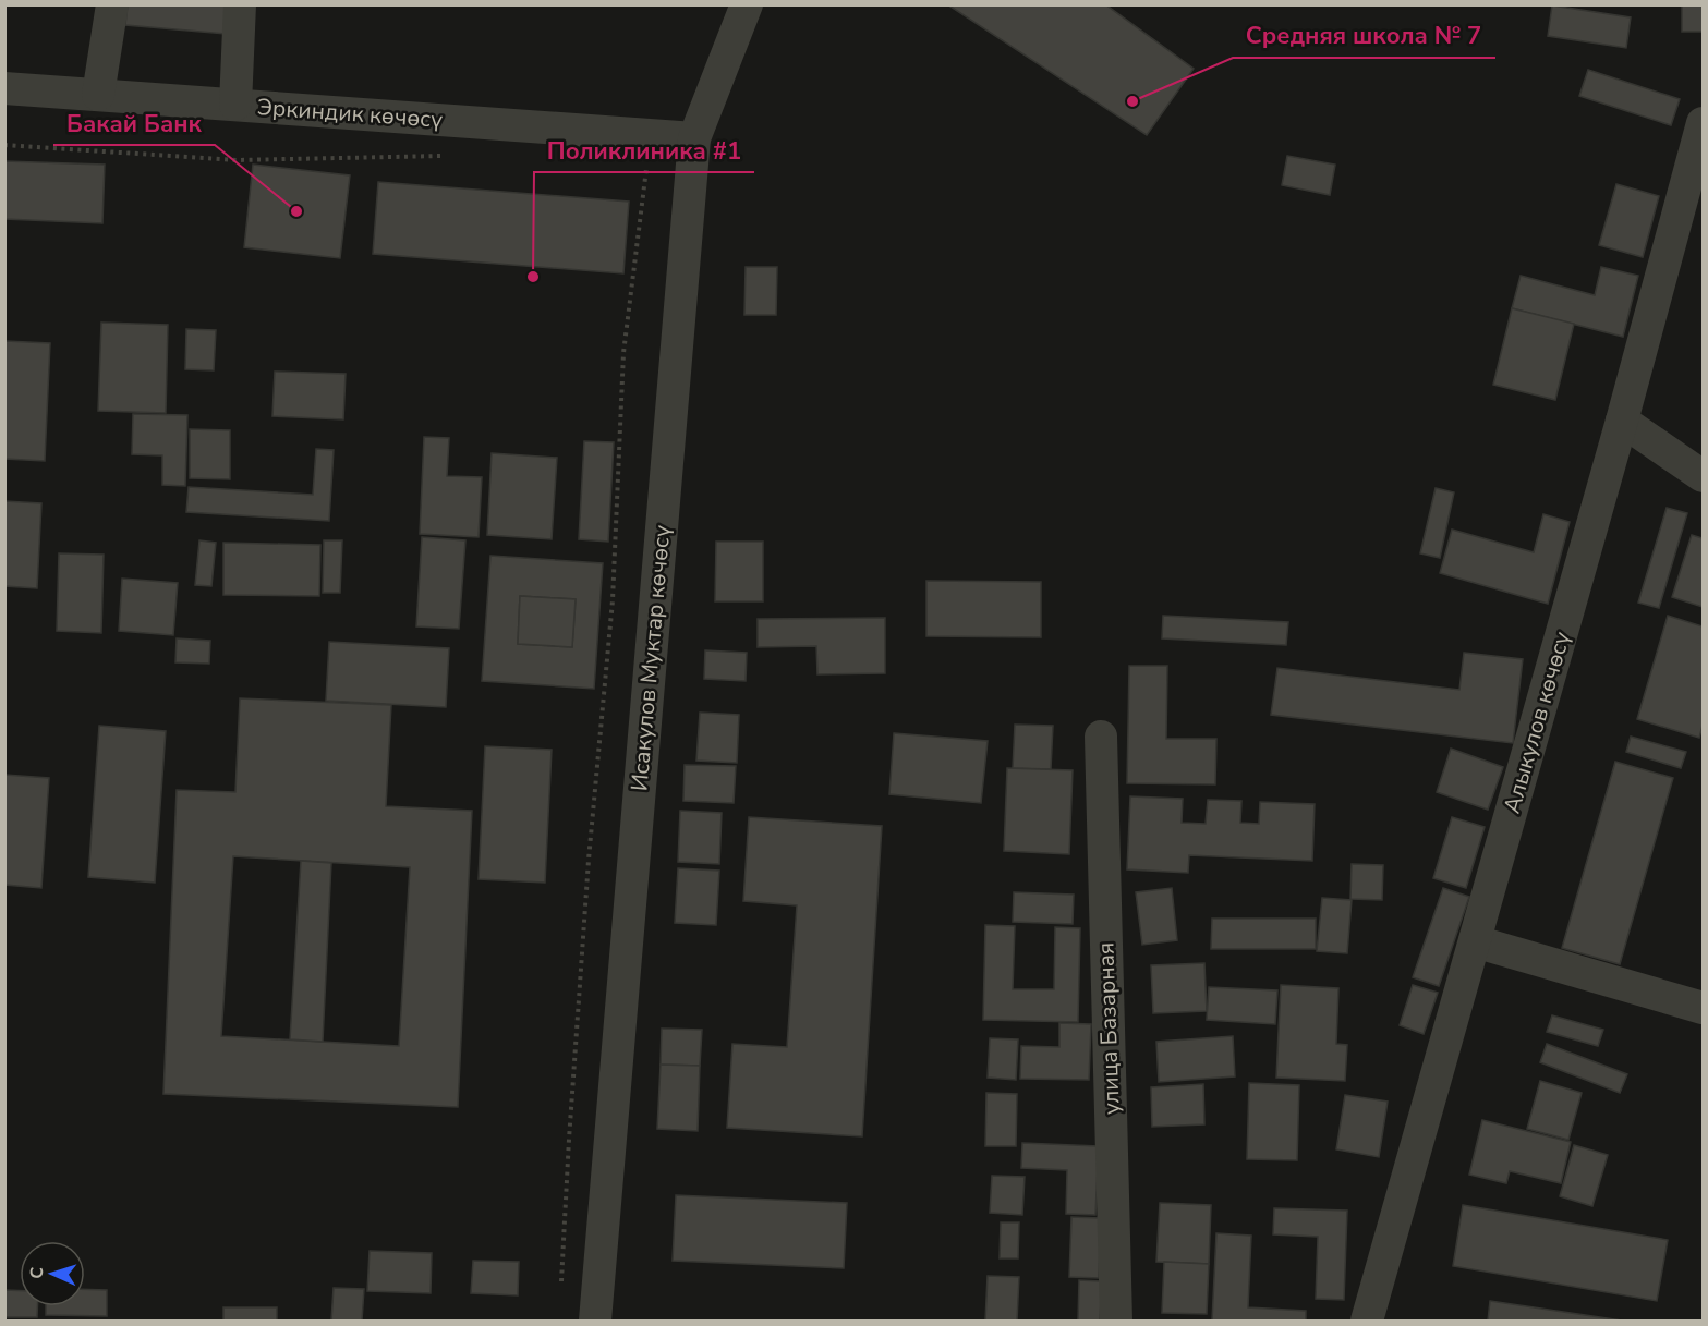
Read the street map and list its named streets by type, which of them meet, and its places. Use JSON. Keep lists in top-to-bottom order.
{
  "streets": {
    "street": [
      "Эркиндик көчөсү",
      "Исакулов Муктар көчөсү",
      "Алыкулов көчөсү",
      "улица Базарная"
    ]
  },
  "crossings": [
    ["Эркиндик көчөсү", "Исакулов Муктар көчөсү"]
  ],
  "places": ["Средняя школа № 7", "Бакай Банк", "Поликлиника #1"],
  "north": "left"
}
